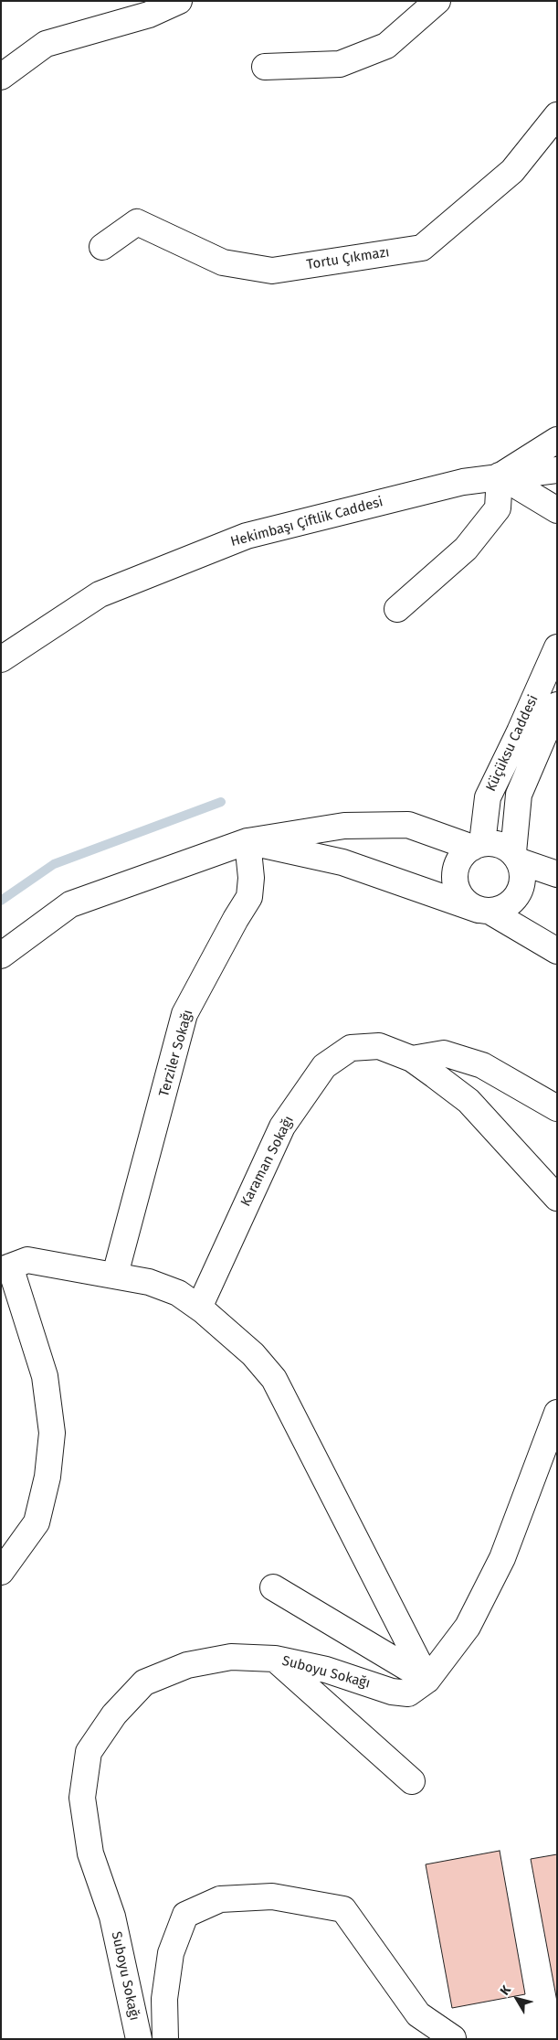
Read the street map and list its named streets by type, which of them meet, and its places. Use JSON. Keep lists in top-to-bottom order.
{
  "streets": {
    "street": [
      "Tortu Çıkmazı",
      "Hekimbaşı Çiftlik Caddesi",
      "Küçüksu Caddesi",
      "Terziler Sokağı",
      "Karaman Sokağı",
      "Suboyu Sokağı"
    ]
  },
  "north": "top left"
}
